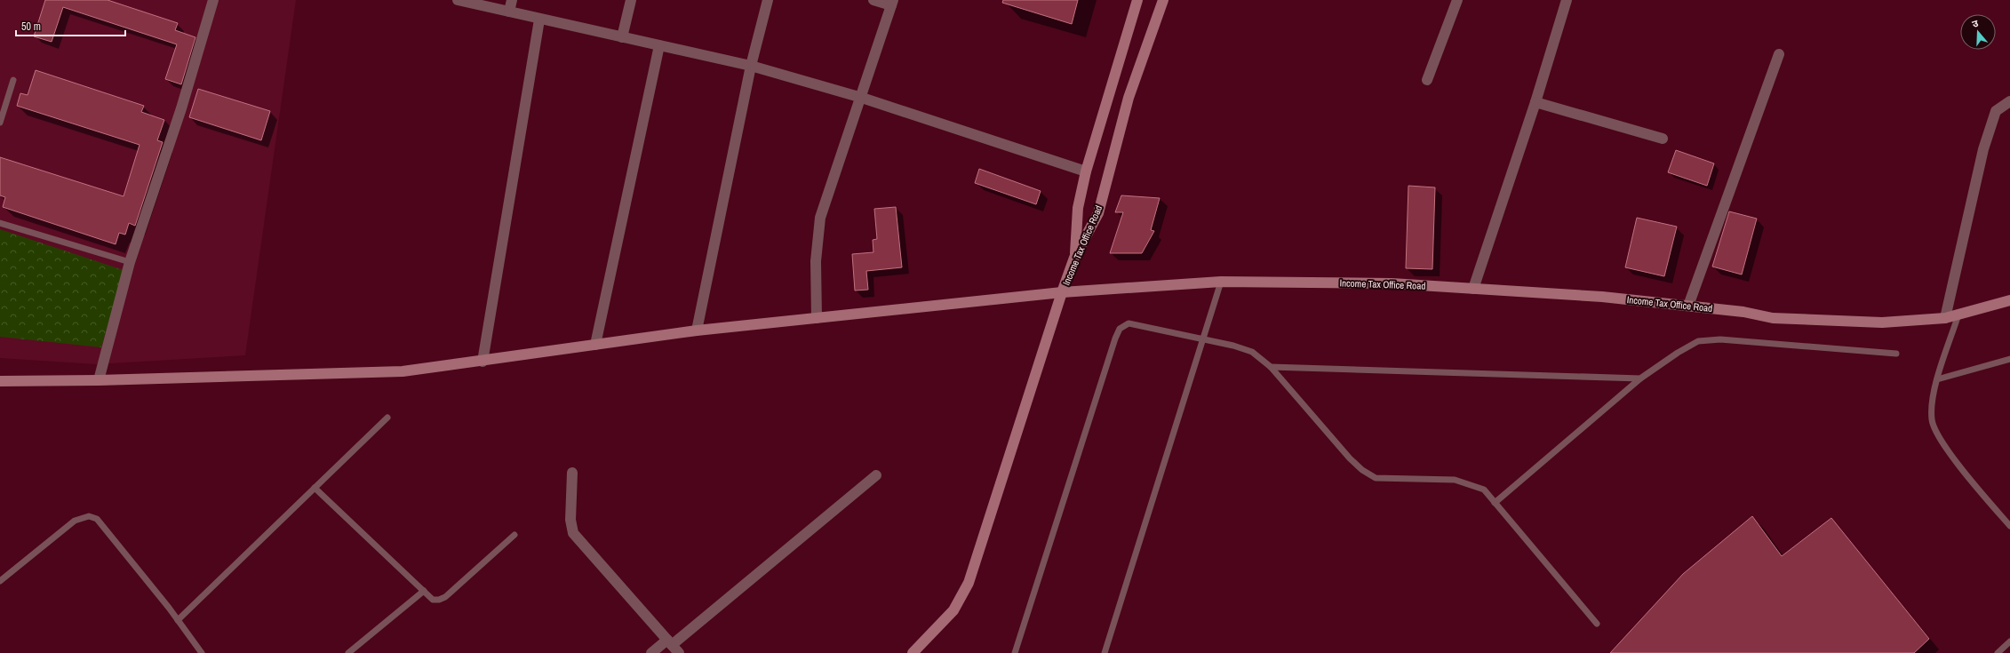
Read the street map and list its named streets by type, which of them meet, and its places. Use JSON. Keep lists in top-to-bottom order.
{
  "streets": {
    "main road": ["Income Tax Office Road"]
  },
  "scale_bar": "50 m",
  "north": "top"
}
